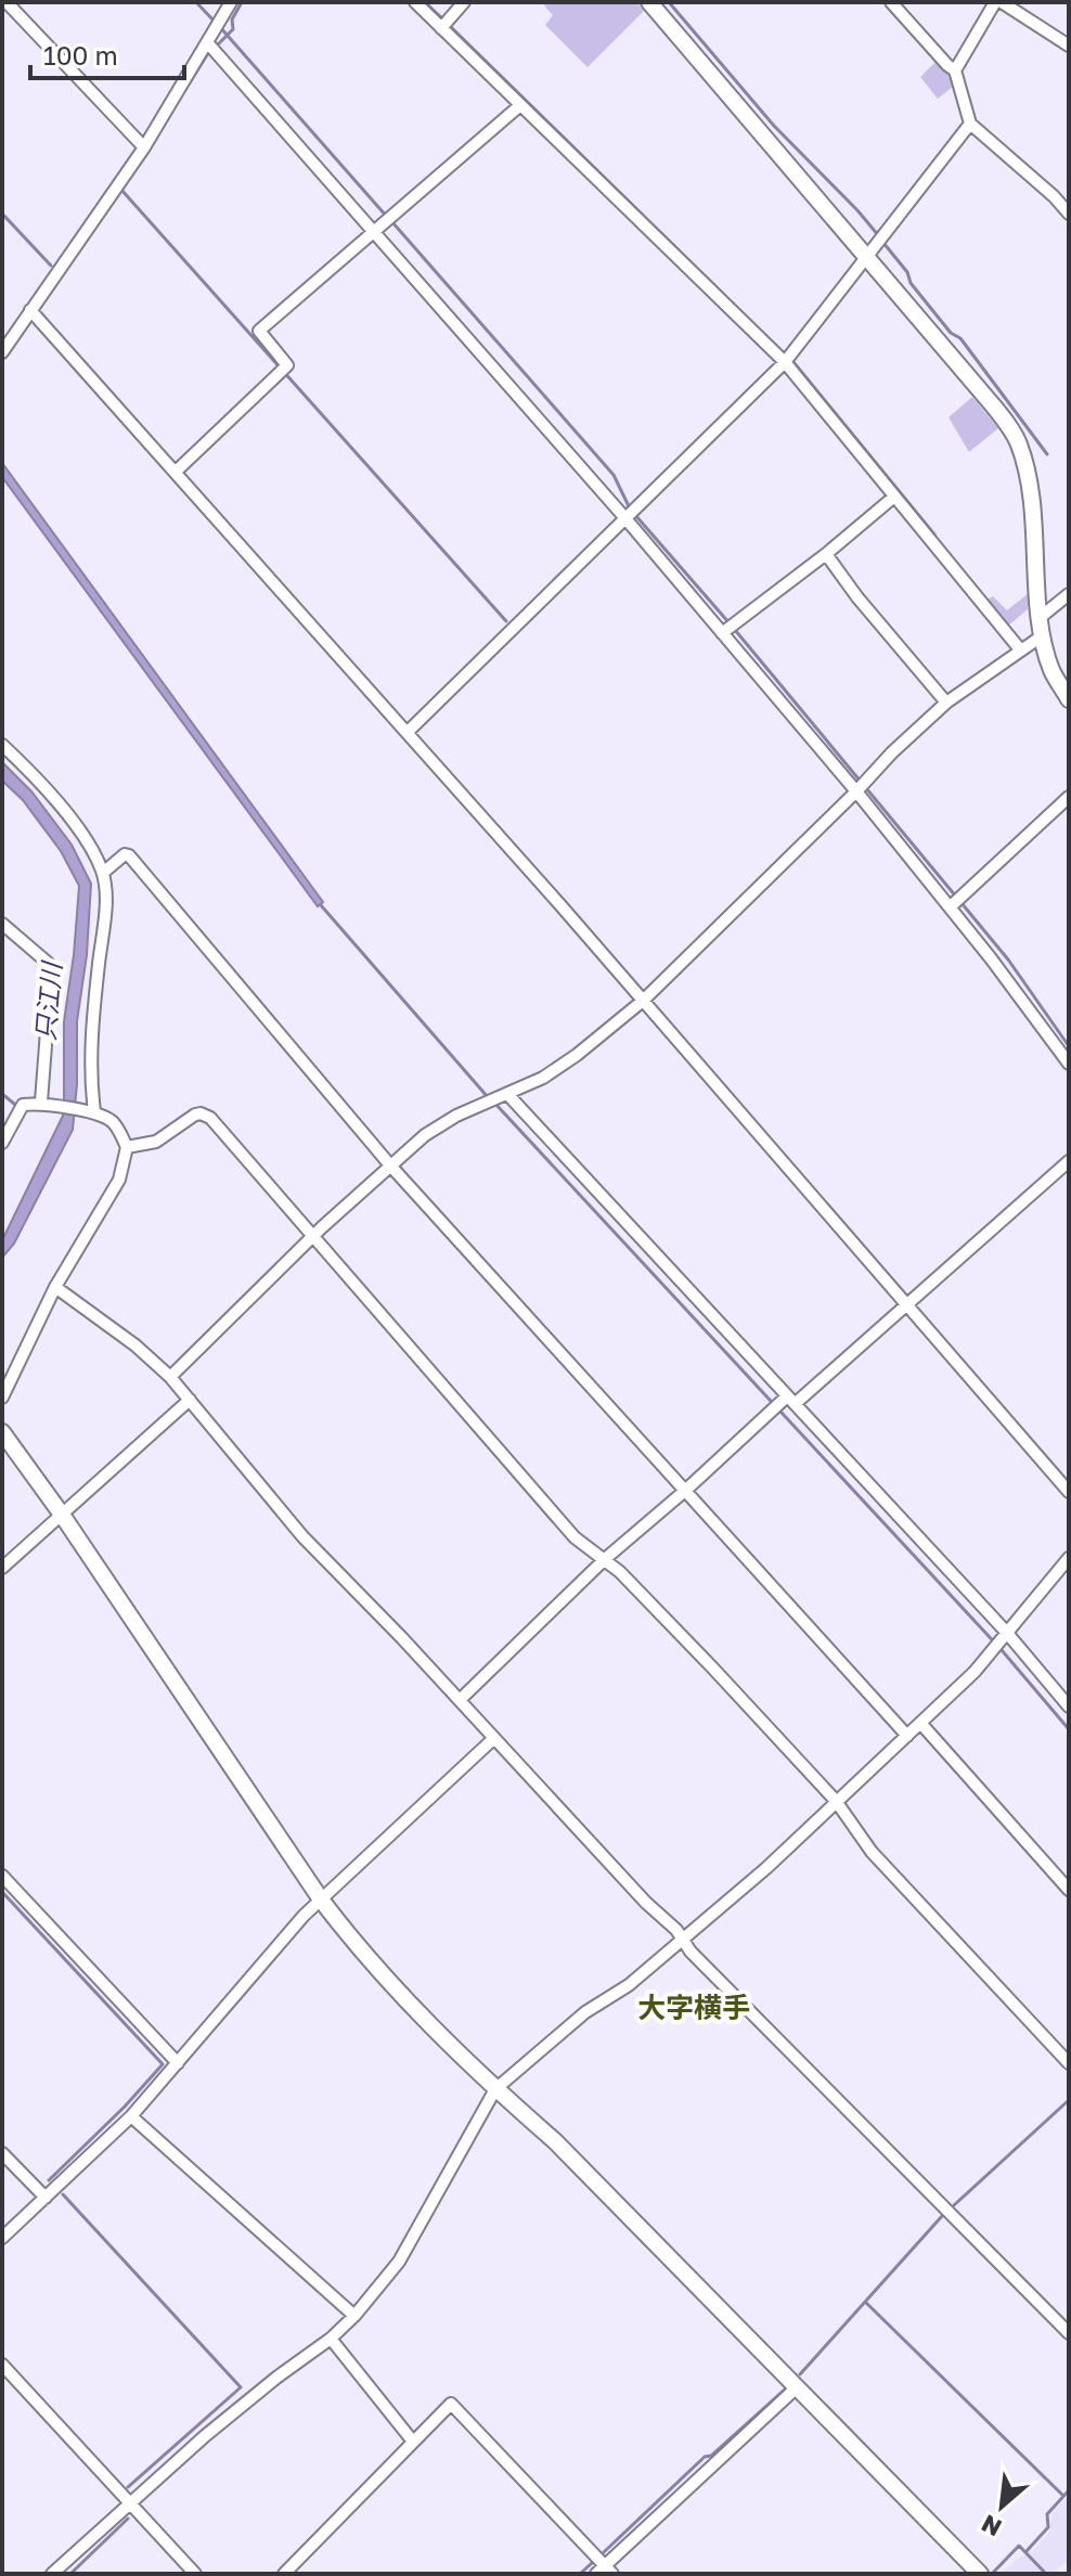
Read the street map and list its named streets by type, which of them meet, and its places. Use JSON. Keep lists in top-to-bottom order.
{
  "districts": ["大字横手"],
  "water": ["只江川"],
  "scale_bar": "100 m",
  "north": "bottom left"
}
